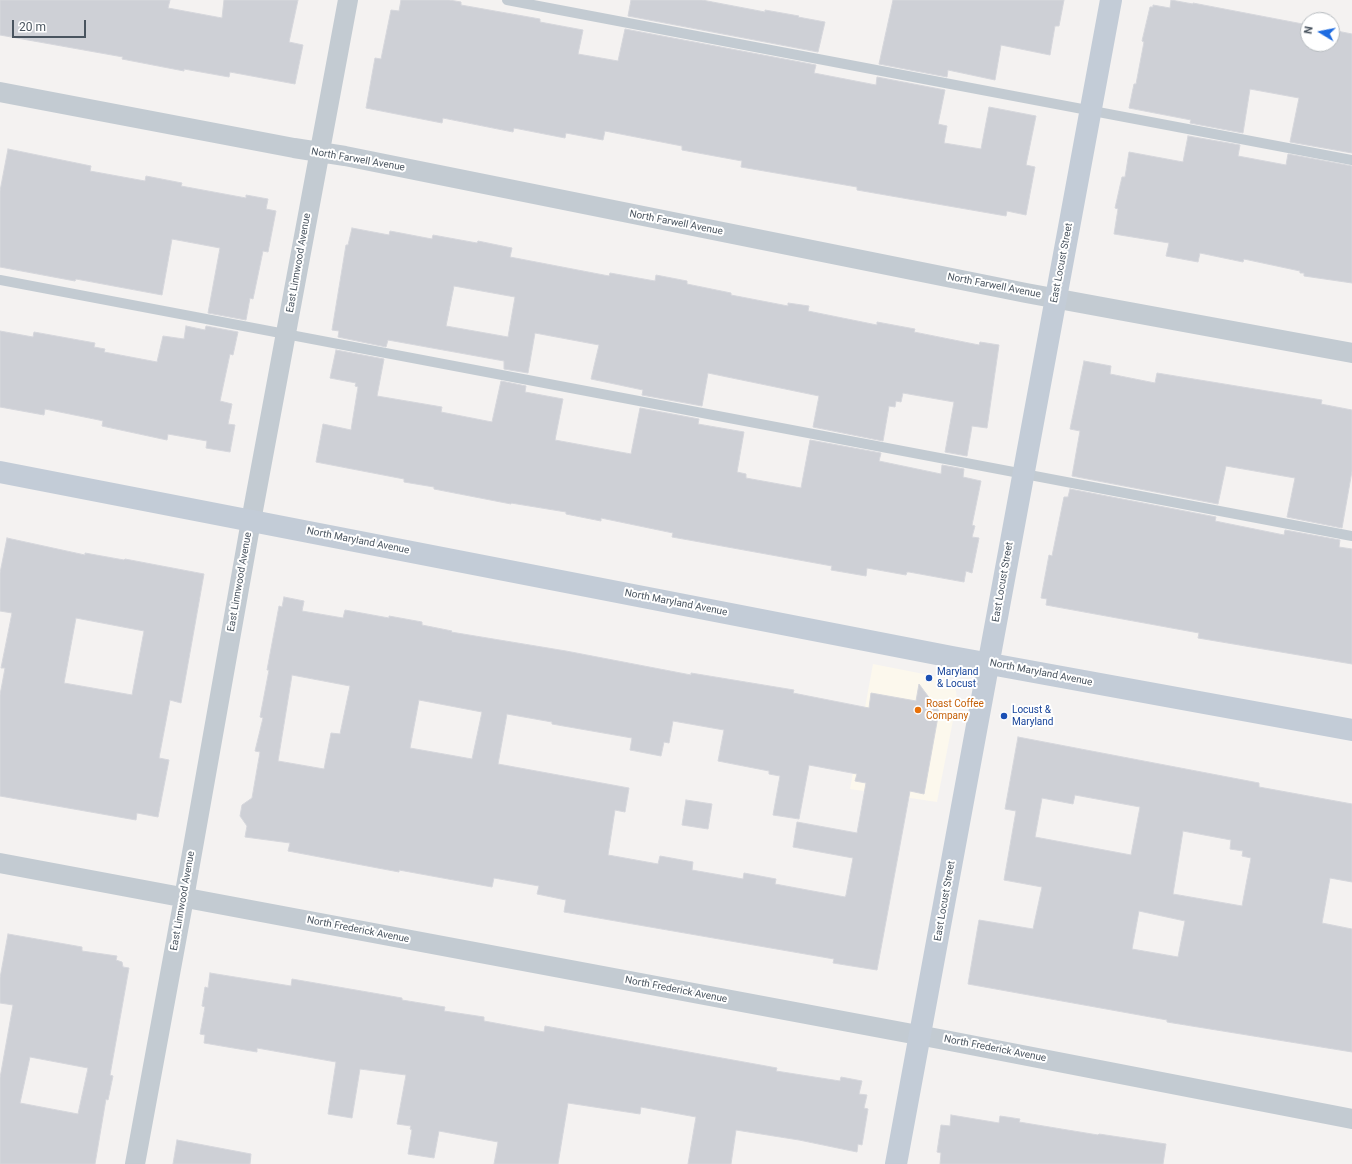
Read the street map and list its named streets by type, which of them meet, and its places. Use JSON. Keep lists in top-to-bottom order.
{
  "streets": {
    "street": [
      "North Farwell Avenue",
      "East Linnwood Avenue",
      "East Locust Street",
      "North Maryland Avenue",
      "North Frederick Avenue"
    ]
  },
  "crossings": [
    ["North Farwell Avenue", "East Linnwood Avenue"],
    ["North Farwell Avenue", "East Locust Street"],
    ["East Linnwood Avenue", "North Maryland Avenue"],
    ["East Linnwood Avenue", "North Frederick Avenue"],
    ["East Locust Street", "North Maryland Avenue"],
    ["East Locust Street", "North Frederick Avenue"]
  ],
  "places": ["Maryland & Locust", "Roast Coffee Company", "Locust & Maryland"],
  "scale_bar": "20 m",
  "north": "left"
}
